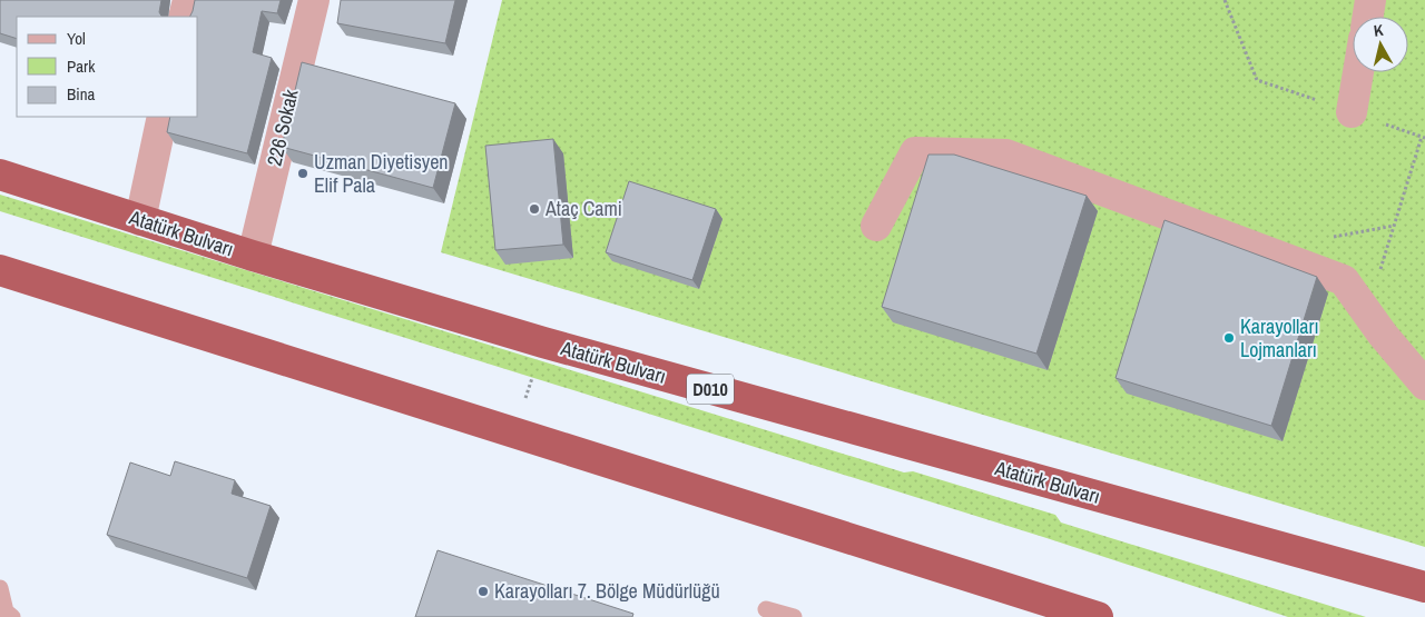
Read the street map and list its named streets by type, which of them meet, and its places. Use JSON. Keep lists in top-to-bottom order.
{
  "streets": {
    "highway": ["Atatürk Bulvarı", "D010"],
    "street": ["226 Sokak"]
  },
  "crossings": [
    ["226 Sokak", "Atatürk Bulvarı"]
  ],
  "places": [
    "Uzman Diyetisyen Elif Pala",
    "Ataç Cami",
    "Karayolları Lojmanları",
    "Karayolları 7. Bölge Müdürlüğü"
  ],
  "legend": ["Yol", "Park", "Bina"],
  "north": "top"
}
